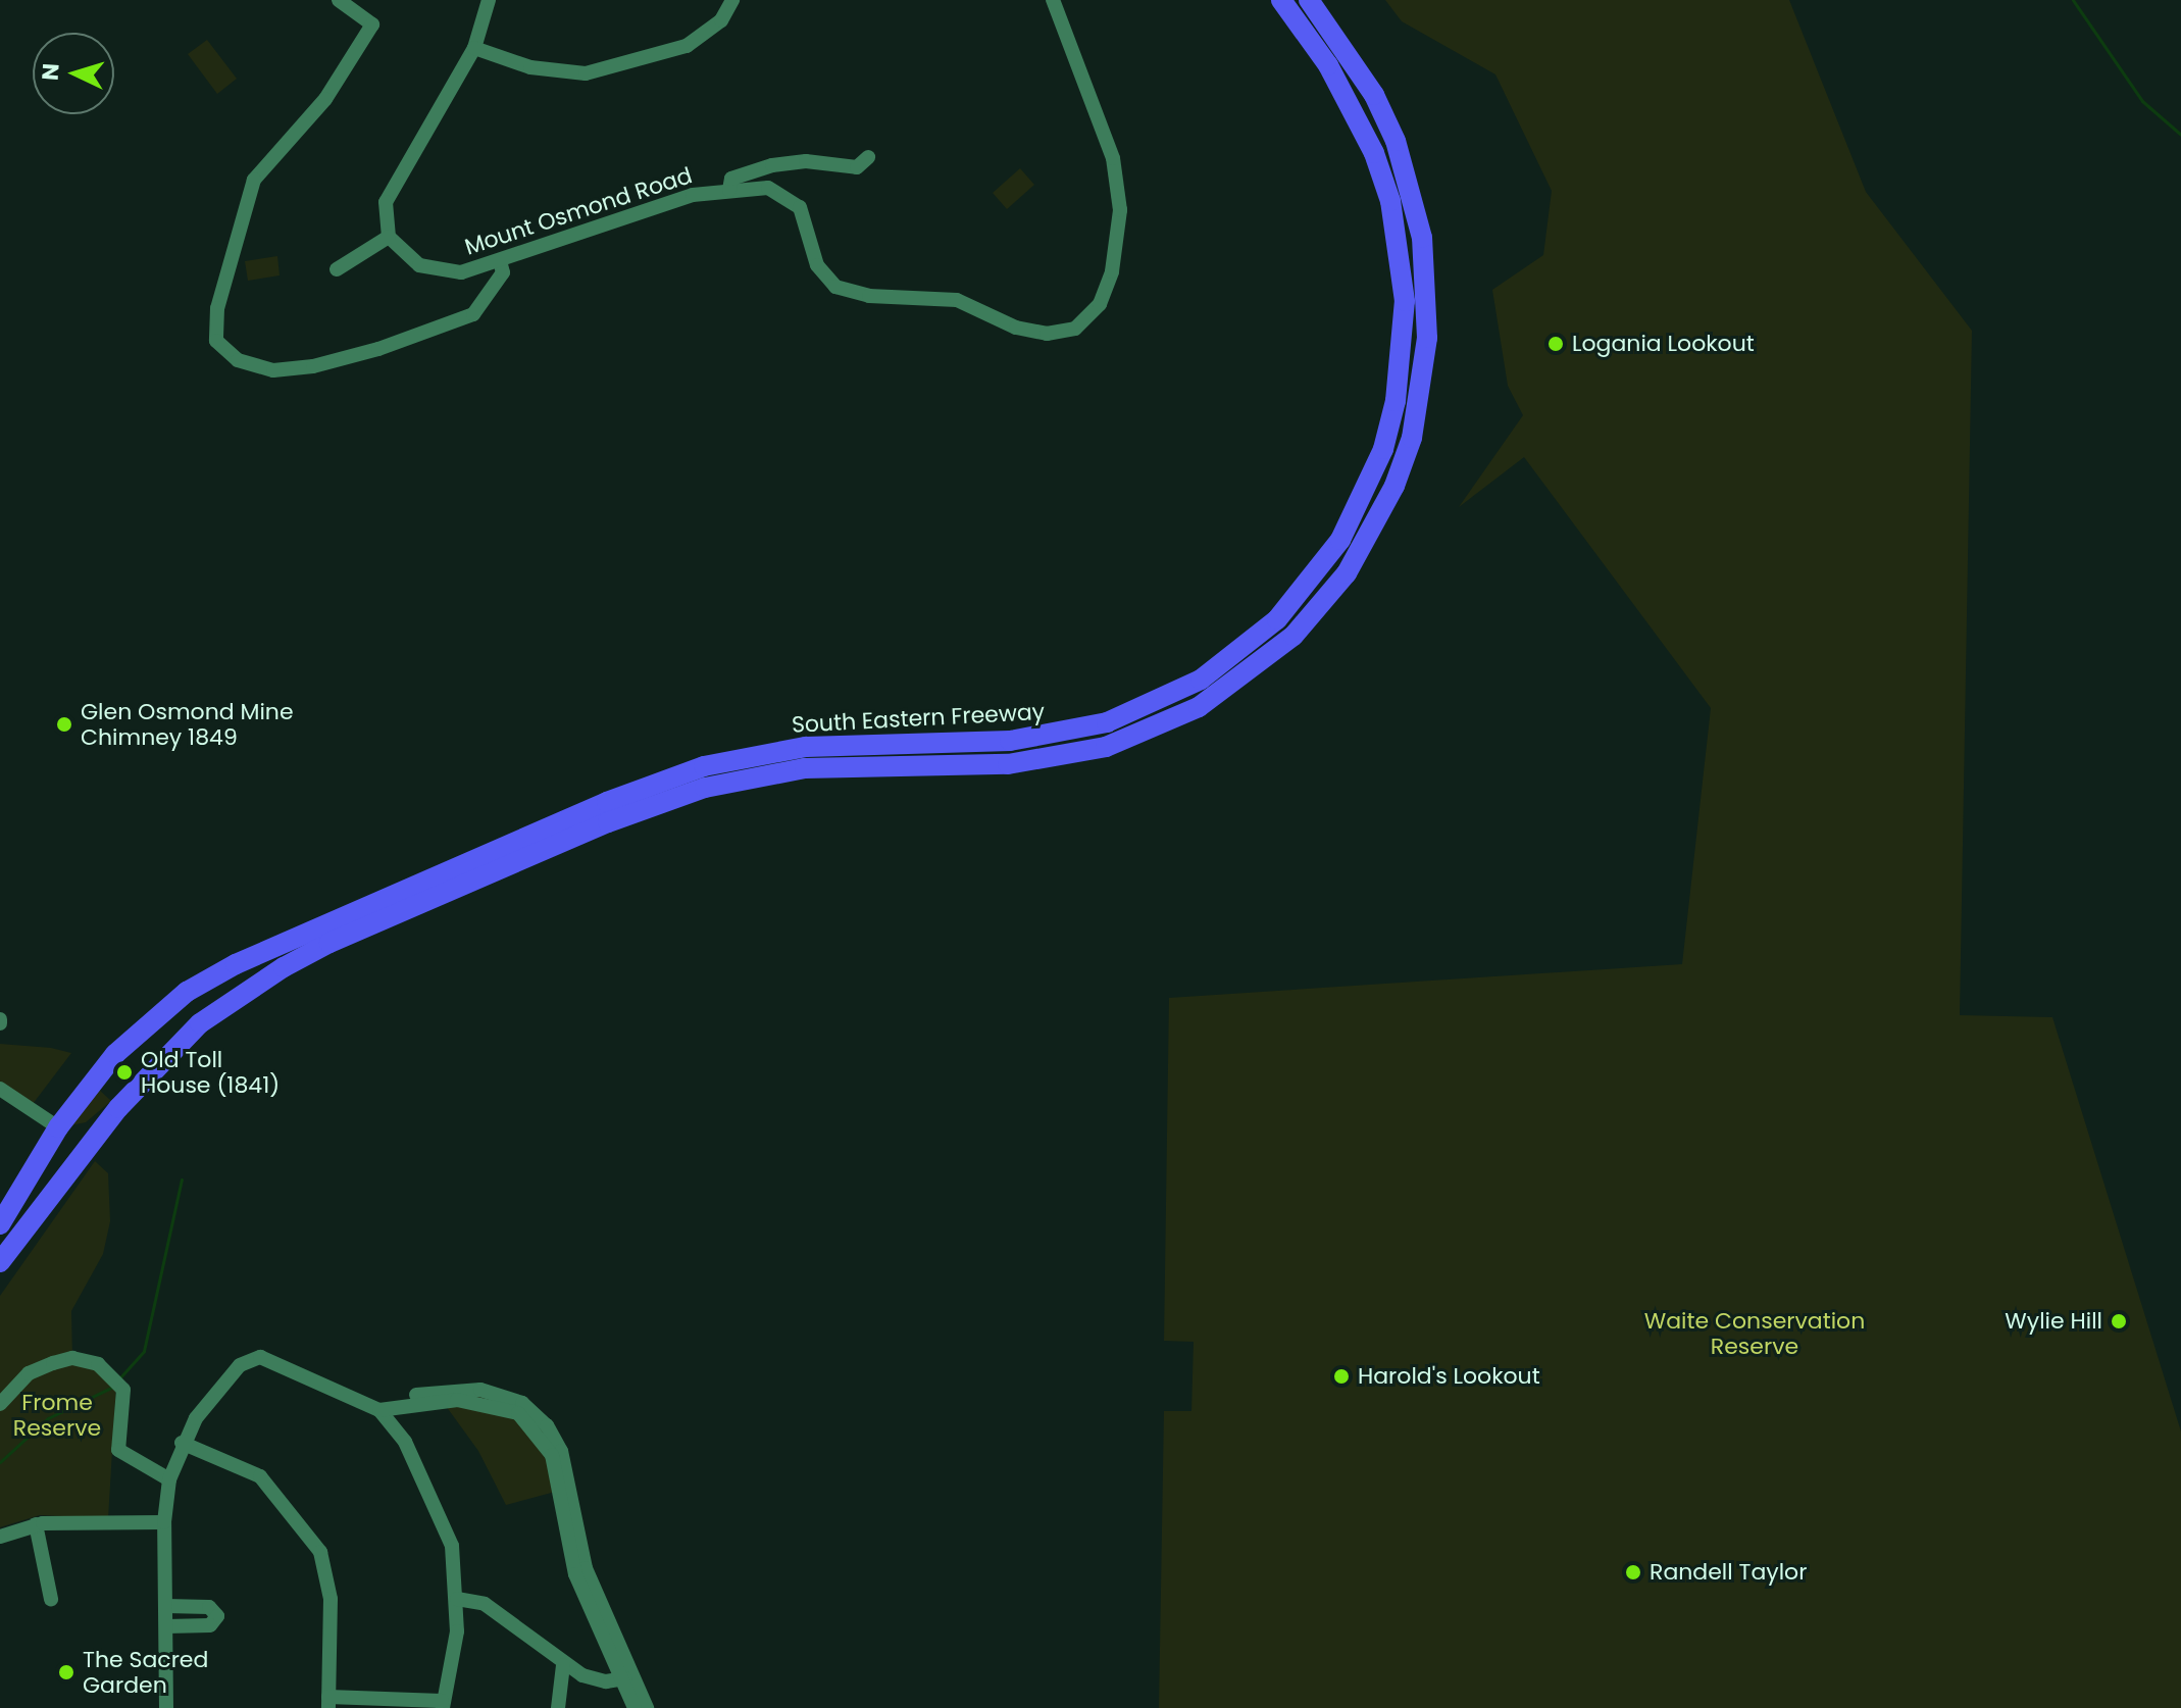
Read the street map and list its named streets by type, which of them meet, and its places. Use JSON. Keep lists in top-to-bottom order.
{
  "streets": {
    "highway": ["South Eastern Freeway"],
    "street": ["Mount Osmond Road"]
  },
  "parks": ["Waite Conservation Reserve", "Frome Reserve"],
  "places": [
    "Logania Lookout",
    "Glen Osmond Mine Chimney 1849",
    "Old Toll House (1841)",
    "Wylie Hill",
    "Harold's Lookout",
    "Randell Taylor",
    "The Sacred Garden"
  ],
  "north": "left"
}
